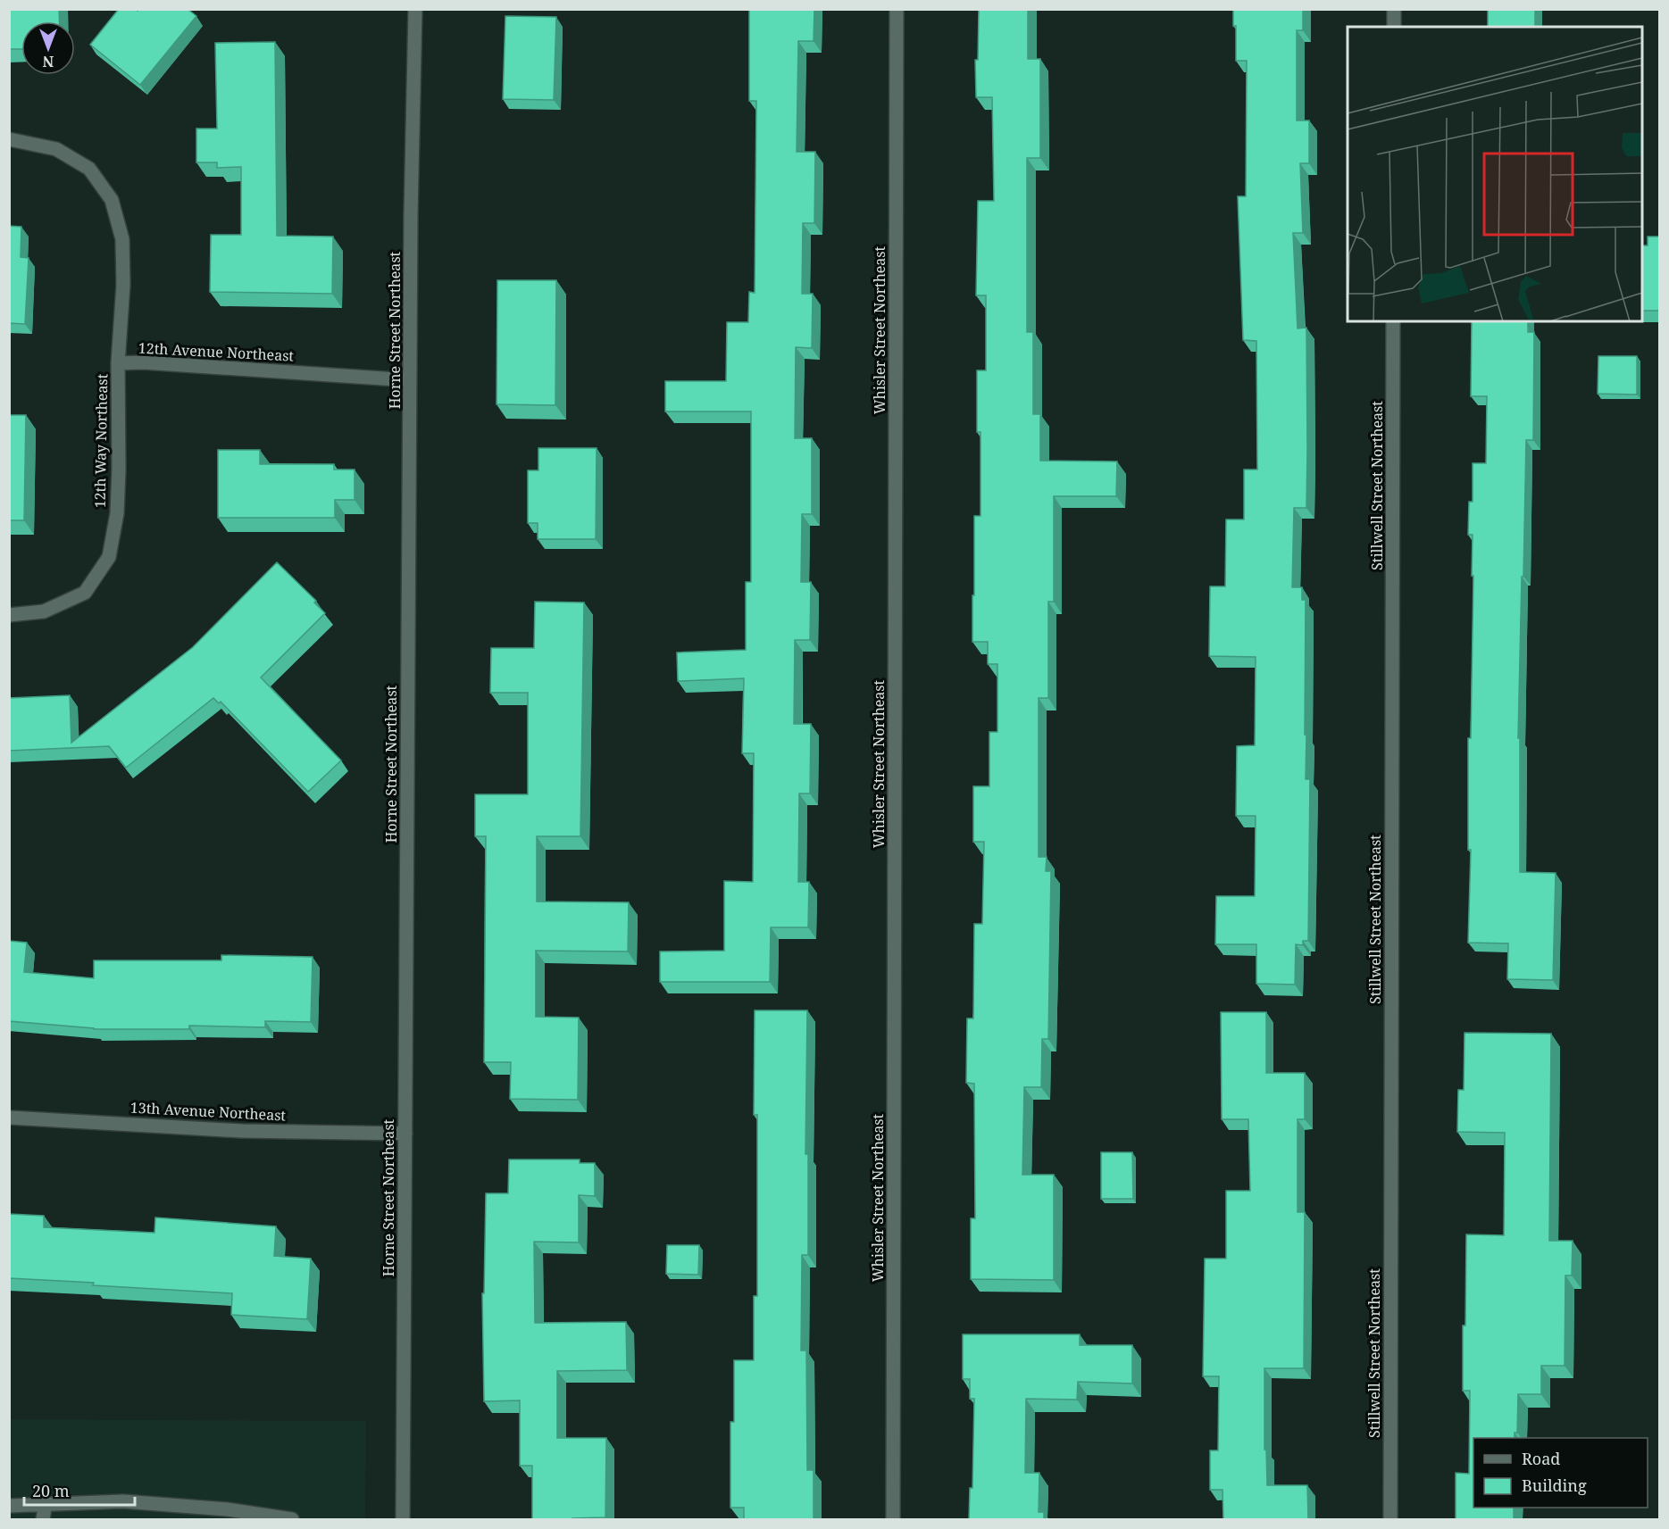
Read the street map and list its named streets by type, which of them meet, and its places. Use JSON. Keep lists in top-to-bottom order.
{
  "streets": {
    "street": [
      "Horne Street Northeast",
      "Whisler Street Northeast",
      "12th Avenue Northeast",
      "12th Way Northeast",
      "Stillwell Street Northeast",
      "13th Avenue Northeast"
    ]
  },
  "crossings": [
    ["Horne Street Northeast", "12th Avenue Northeast"],
    ["Horne Street Northeast", "13th Avenue Northeast"],
    ["12th Avenue Northeast", "12th Way Northeast"]
  ],
  "legend": ["Road", "Building"],
  "scale_bar": "20 m",
  "north": "bottom"
}
